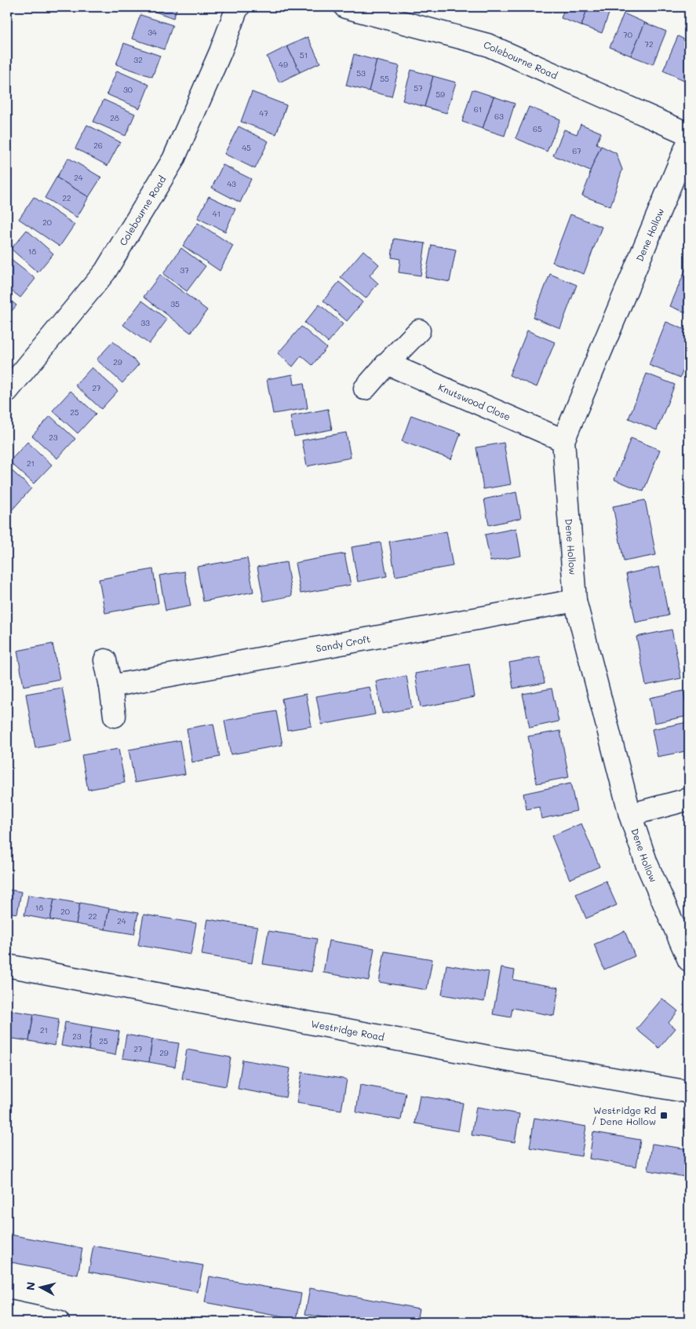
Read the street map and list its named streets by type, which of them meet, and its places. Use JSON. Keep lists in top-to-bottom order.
{
  "streets": {
    "street": [
      "Colebourne Road",
      "Dene Hollow",
      "Knutswood Close",
      "Sandy Croft",
      "Westridge Road"
    ]
  },
  "crossings": [
    ["Dene Hollow", "Knutswood Close"],
    ["Dene Hollow", "Sandy Croft"]
  ],
  "places": {
    "transit": ["Westridge Rd / Dene Hollow"]
  },
  "house_numbers": [
    "34",
    "70",
    "72",
    "51",
    "32",
    "49",
    "53",
    "55",
    "57",
    "30",
    "59",
    "61",
    "47",
    "63",
    "28",
    "65",
    "26",
    "45",
    "67",
    "24",
    "43",
    "22",
    "41",
    "20",
    "18",
    "37",
    "35",
    "33",
    "29",
    "27",
    "25",
    "23",
    "21",
    "18",
    "20",
    "22",
    "24",
    "21",
    "23",
    "25",
    "27",
    "29"
  ],
  "north": "left"
}
